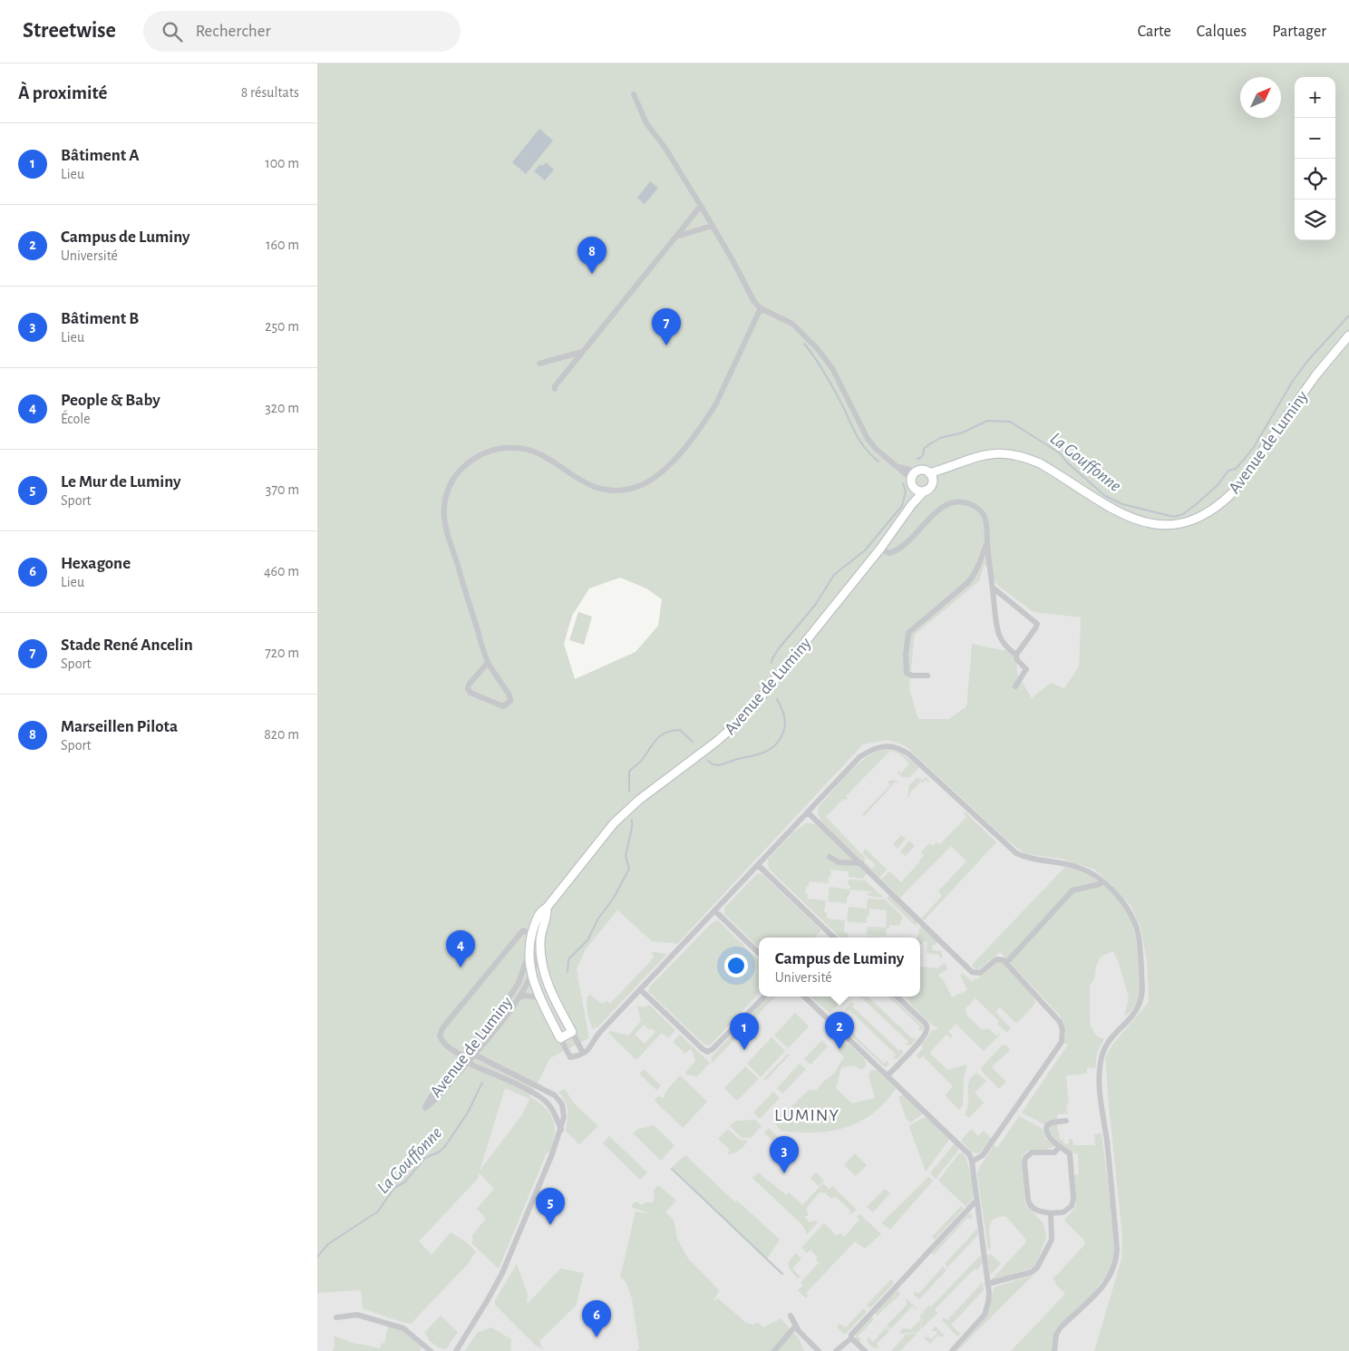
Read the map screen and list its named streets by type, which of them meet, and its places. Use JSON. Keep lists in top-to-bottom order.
{
  "streets": {
    "street": ["Avenue de Luminy"]
  },
  "districts": ["LUMINY"],
  "water": ["La Gouffonne"],
  "north": "top right",
  "page": {
    "header": "Streetwise",
    "search": "Rechercher",
    "nav": ["Carte", "Calques", "Partager"],
    "heading": ["À proximité", "8 résultats"],
    "map_buttons": ["+", "−"],
    "list": [
      {
        "mark": "1",
        "name": "Bâtiment A",
        "note": "Lieu",
        "value": "100 m"
      },
      {
        "mark": "2",
        "name": "Campus de Luminy",
        "note": "Université",
        "value": "160 m"
      },
      {
        "mark": "3",
        "name": "Bâtiment B",
        "note": "Lieu",
        "value": "250 m"
      },
      {
        "mark": "4",
        "name": "People & Baby",
        "note": "École",
        "value": "320 m"
      },
      {
        "mark": "5",
        "name": "Le Mur de Luminy",
        "note": "Sport",
        "value": "370 m"
      },
      {
        "mark": "6",
        "name": "Hexagone",
        "note": "Lieu",
        "value": "460 m"
      },
      {
        "mark": "7",
        "name": "Stade René Ancelin",
        "note": "Sport",
        "value": "720 m"
      },
      {
        "mark": "8",
        "name": "Marseillen Pilota",
        "note": "Sport",
        "value": "820 m"
      }
    ],
    "pins": [
      "8",
      "7",
      "4",
      "2",
      "1",
      "3",
      "5",
      "6"
    ],
    "popup": ["Campus de Luminy", "Université"]
  }
}
